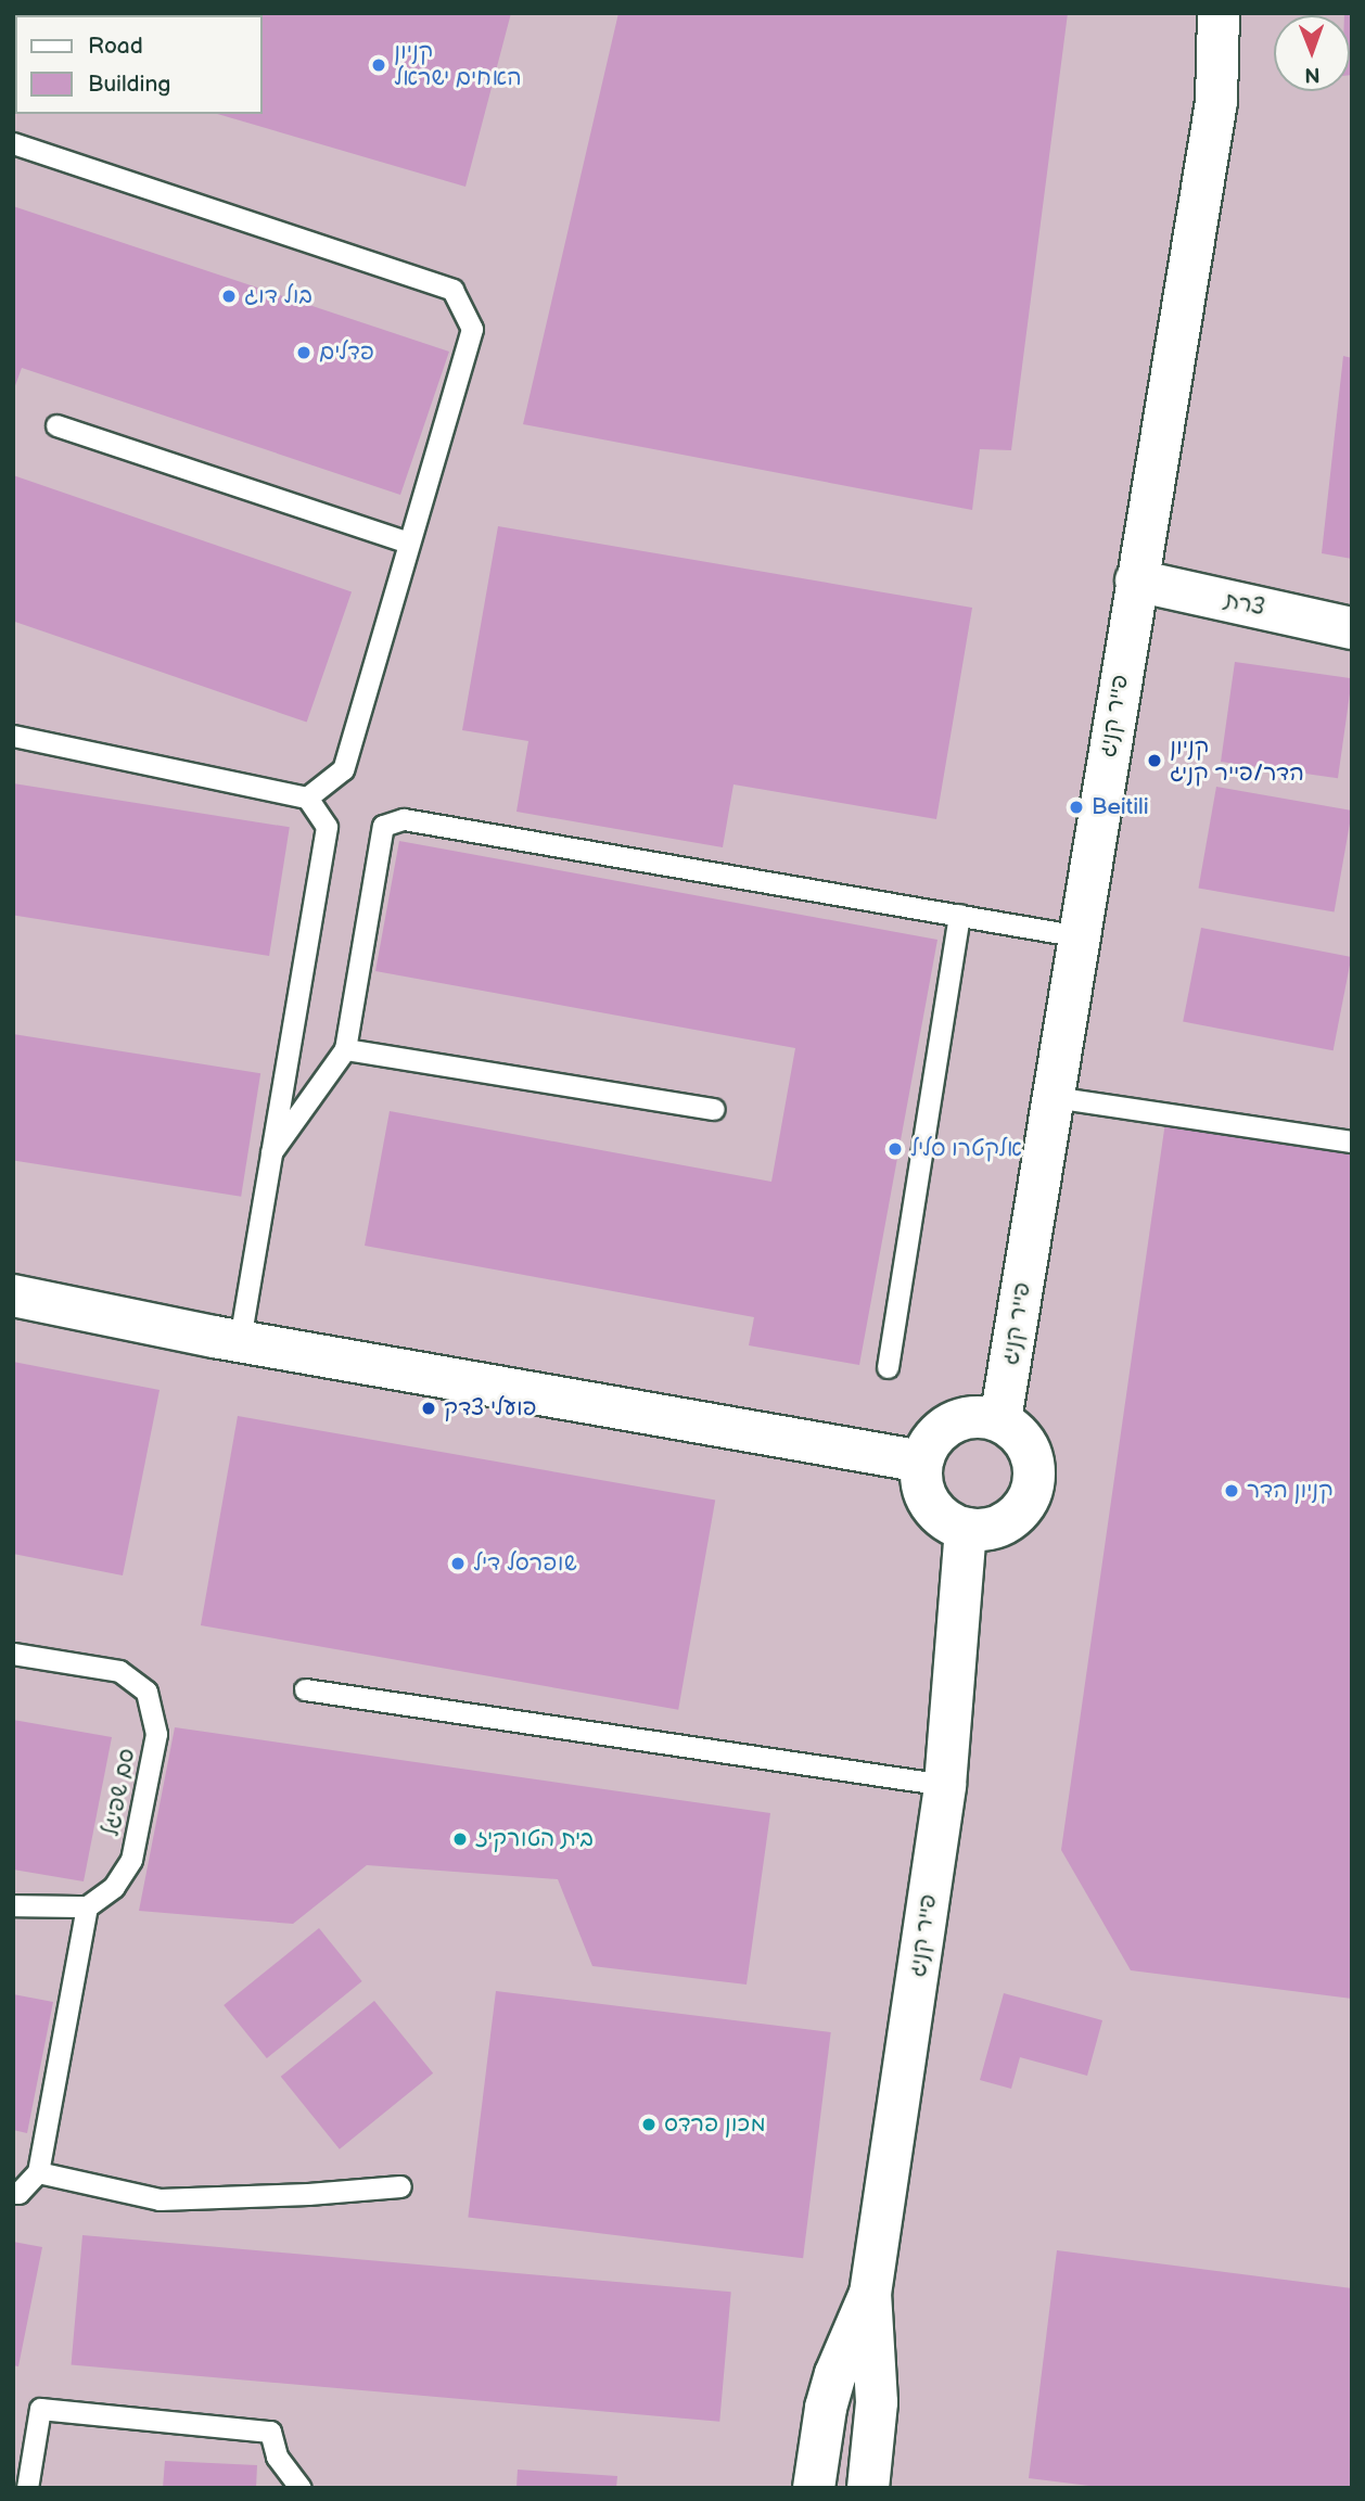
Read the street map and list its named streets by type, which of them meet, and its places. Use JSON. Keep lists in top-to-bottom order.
{
  "streets": {
    "street": ["צרת", "פייר קניג"],
    "lane": ["סם שפיגל"]
  },
  "crossings": [
    ["צרת", "פייר קניג"]
  ],
  "places": [
    "קניון האחים ישראל",
    "בול דוג",
    "פדלים",
    "קניון הדר/פייר קניג",
    "Beitili",
    "אלקטרו סליל",
    "פועלי צדק",
    "קניון הדר",
    "שופרסל דיל",
    "בית הטורקיז",
    "מכון פרדס"
  ],
  "legend": ["Road", "Building"],
  "north": "bottom"
}
